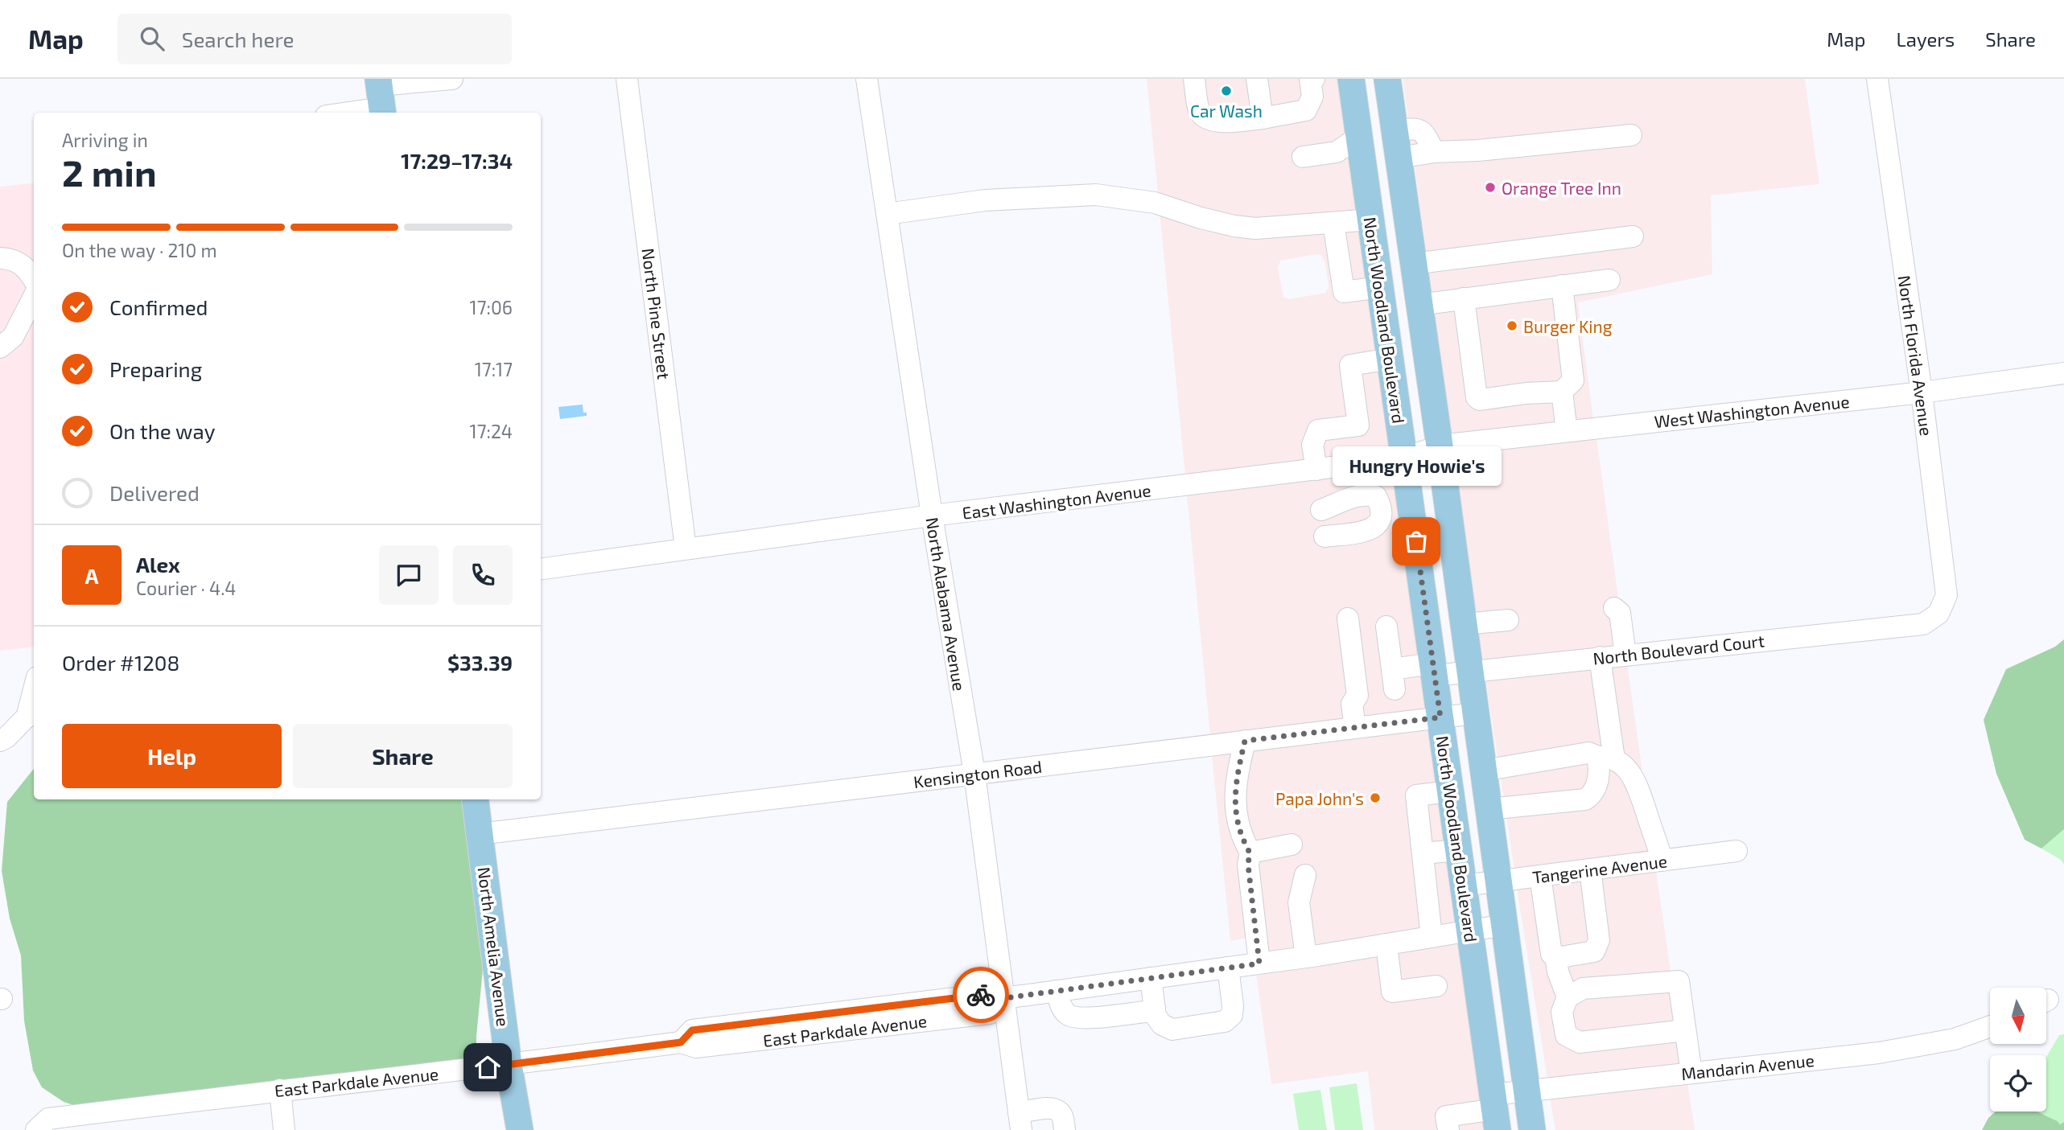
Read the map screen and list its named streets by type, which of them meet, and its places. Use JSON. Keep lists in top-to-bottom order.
{
  "streets": {
    "main road": ["North Woodland Boulevard", "North Amelia Avenue"],
    "street": [
      "North Pine Street",
      "North Florida Avenue",
      "West Washington Avenue",
      "East Washington Avenue",
      "North Alabama Avenue",
      "North Boulevard Court",
      "Kensington Road",
      "Tangerine Avenue",
      "East Parkdale Avenue",
      "Mandarin Avenue"
    ]
  },
  "crossings": [
    ["North Pine Street", "East Washington Avenue"],
    ["North Woodland Boulevard", "West Washington Avenue"],
    ["North Woodland Boulevard", "East Washington Avenue"],
    ["North Woodland Boulevard", "North Boulevard Court"],
    ["North Woodland Boulevard", "Kensington Road"],
    ["North Woodland Boulevard", "Tangerine Avenue"],
    ["North Woodland Boulevard", "East Parkdale Avenue"],
    ["North Woodland Boulevard", "Mandarin Avenue"],
    ["North Florida Avenue", "West Washington Avenue"],
    ["North Florida Avenue", "North Boulevard Court"],
    ["West Washington Avenue", "East Washington Avenue"],
    ["East Washington Avenue", "North Alabama Avenue"],
    ["North Alabama Avenue", "Kensington Road"],
    ["North Alabama Avenue", "East Parkdale Avenue"],
    ["Kensington Road", "North Amelia Avenue"],
    ["North Amelia Avenue", "East Parkdale Avenue"]
  ],
  "places": [
    "Car Wash",
    "Orange Tree Inn",
    "Burger King",
    "Hungry Howie's",
    "Papa John's"
  ],
  "north": "bottom",
  "page": {
    "header": "Map",
    "search": "Search here",
    "nav": ["Map", "Layers", "Share"],
    "heading": ["2 min", "Arriving in", "17:29–17:34"],
    "panel": [
      "Alex",
      "Courier · 4.4",
      "Order #1208",
      "$33.39"
    ],
    "bar": "On the way · 210 m",
    "list": [
      ["Confirmed", "17:06"],
      ["Preparing", "17:17"],
      ["On the way", "17:24"],
      "Delivered"
    ],
    "bubble": "Hungry Howie's",
    "round": "A",
    "buttons": ["Help", "Share"]
  }
}
